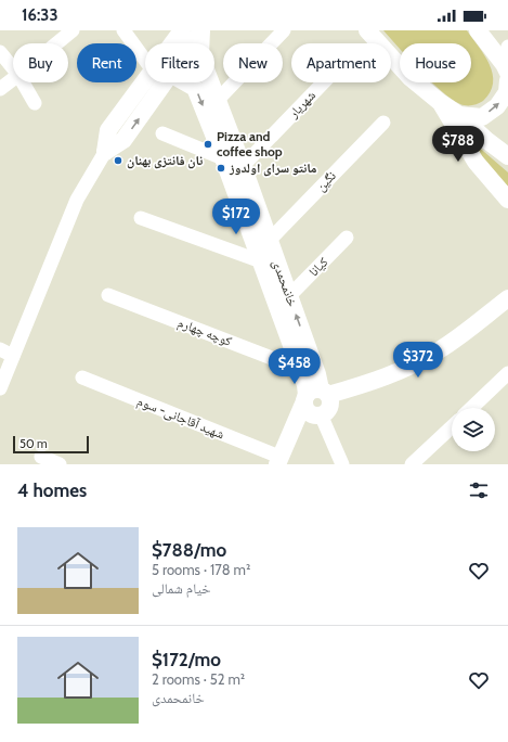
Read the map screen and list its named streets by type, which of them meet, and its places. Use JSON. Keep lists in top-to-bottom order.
{
  "streets": {
    "main road": ["خانمحمدی"],
    "street": [
      "شهریار",
      "نگین",
      "کیانا",
      "کوچه چهارم",
      "شهید آقاجانی- سوم"
    ]
  },
  "crossings": [
    ["شهریار", "خانمحمدی"],
    ["نگین", "خانمحمدی"],
    ["کیانا", "خانمحمدی"],
    ["خانمحمدی", "کوچه چهارم"]
  ],
  "places": ["Pizza and coffee shop", "نان فانتزی بهنان", "مانتو سرای اولدوز"],
  "scale_bar": "50 m",
  "page": {
    "status": "16:33",
    "chip": [
      "Buy",
      "Rent",
      "Filters",
      "New",
      "Apartment",
      "House"
    ],
    "price": [
      "$788",
      "$172",
      "$372",
      "$458"
    ],
    "scale": "50 m",
    "heading": "4 homes",
    "list": [
      {
        "name": "$788/mo",
        "note": "5 rooms · 178 m² · خیام شمالی"
      },
      {
        "name": "$172/mo",
        "note": "2 rooms · 52 m² · خانمحمدی"
      }
    ]
  }
}
